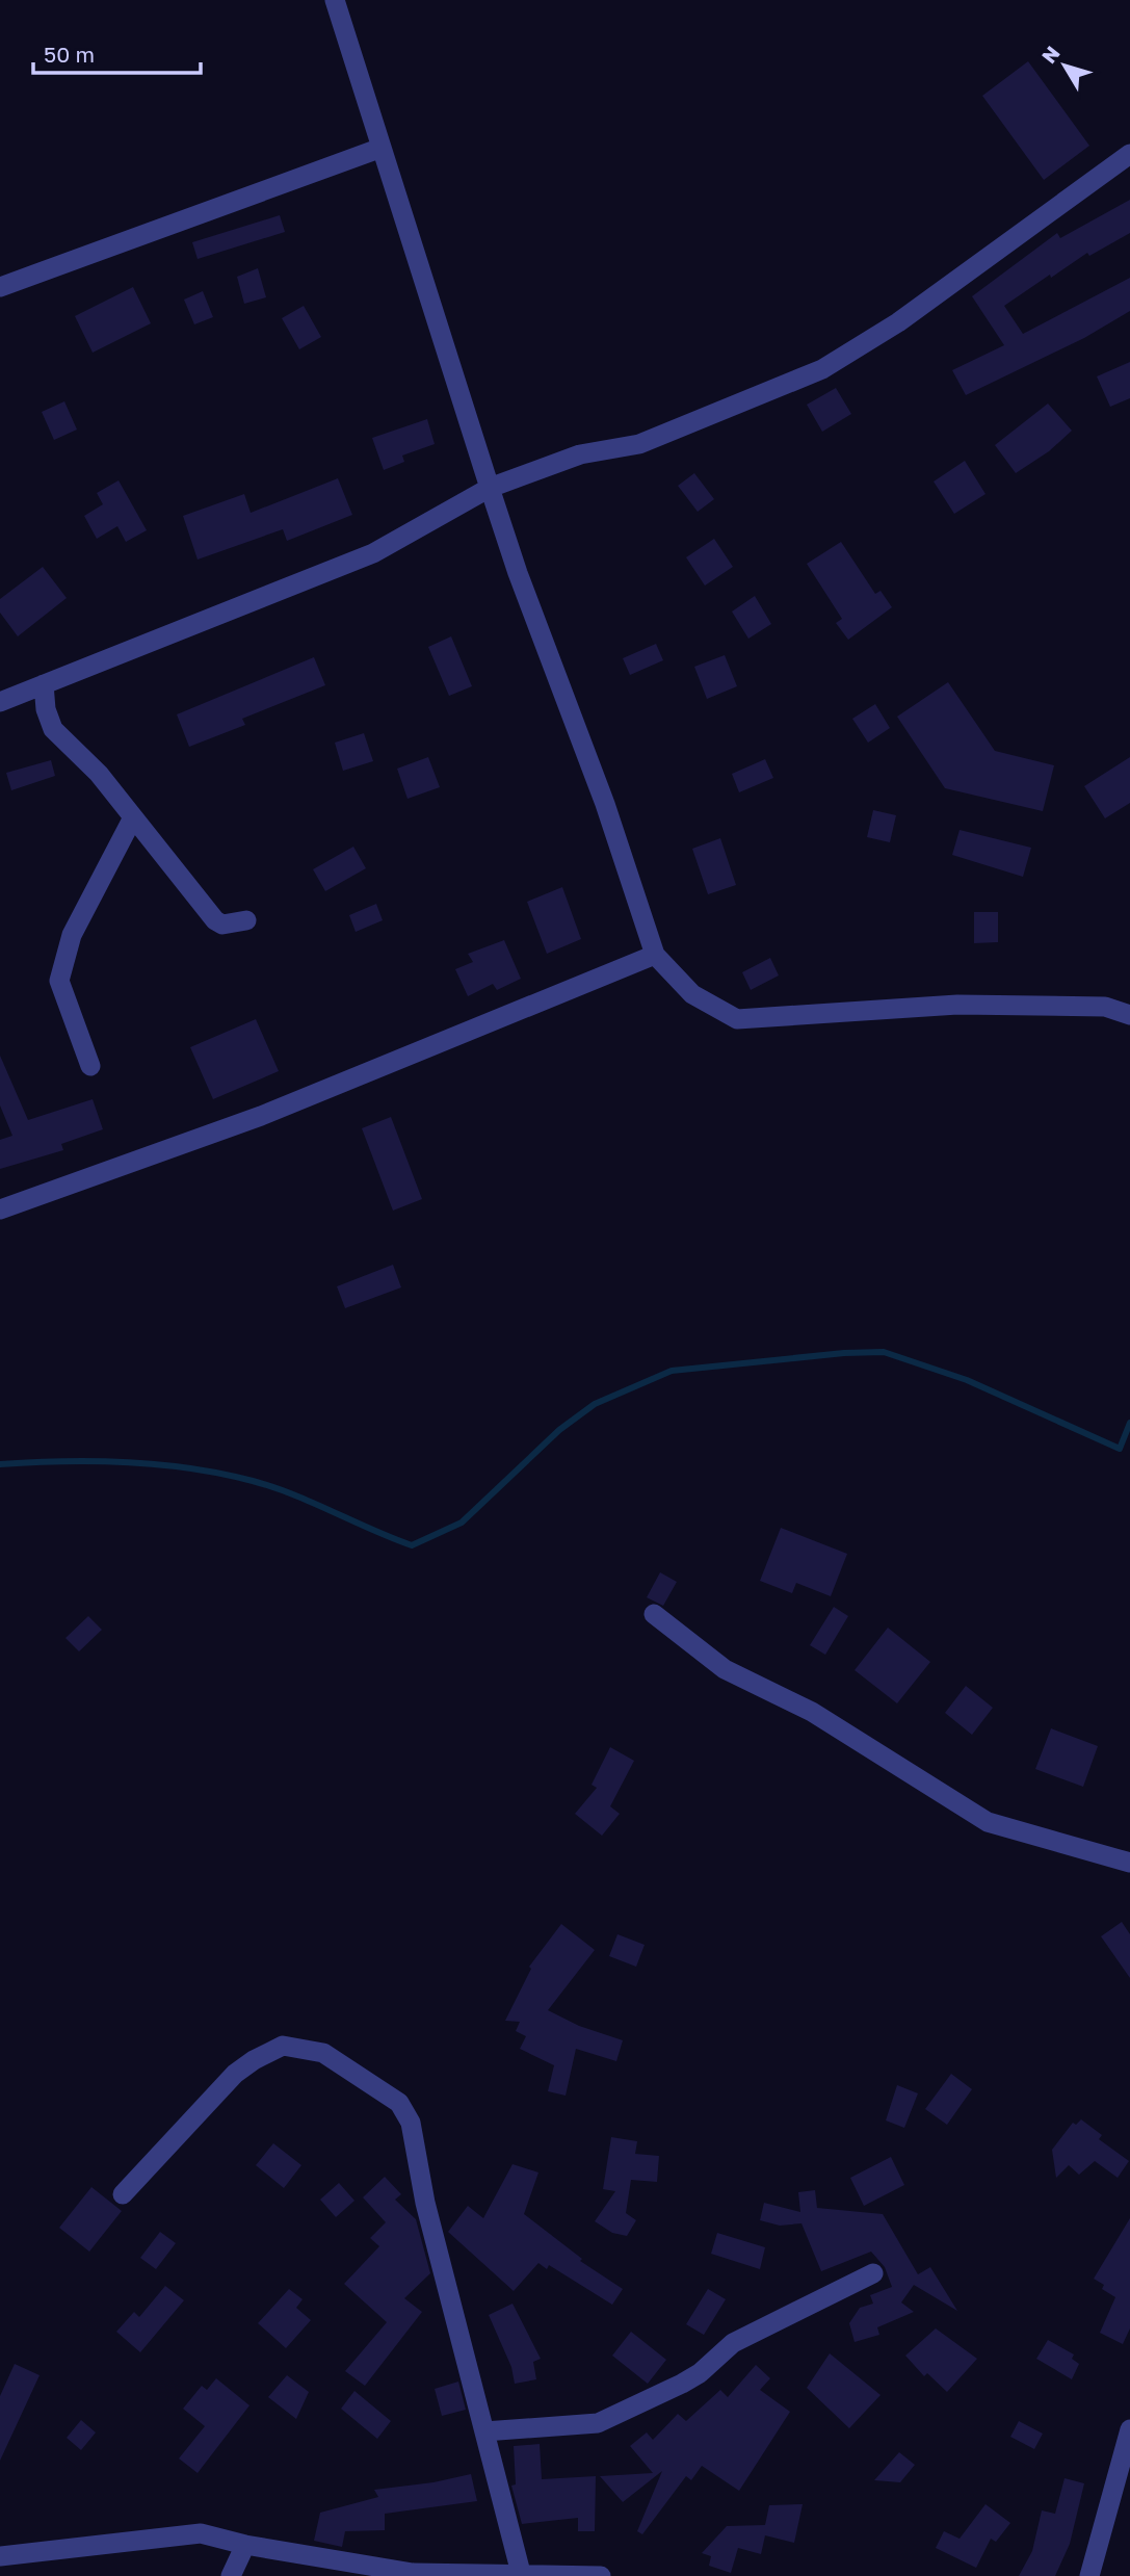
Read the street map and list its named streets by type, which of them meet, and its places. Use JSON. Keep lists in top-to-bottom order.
{
  "scale_bar": "50 m",
  "north": "top left"
}
